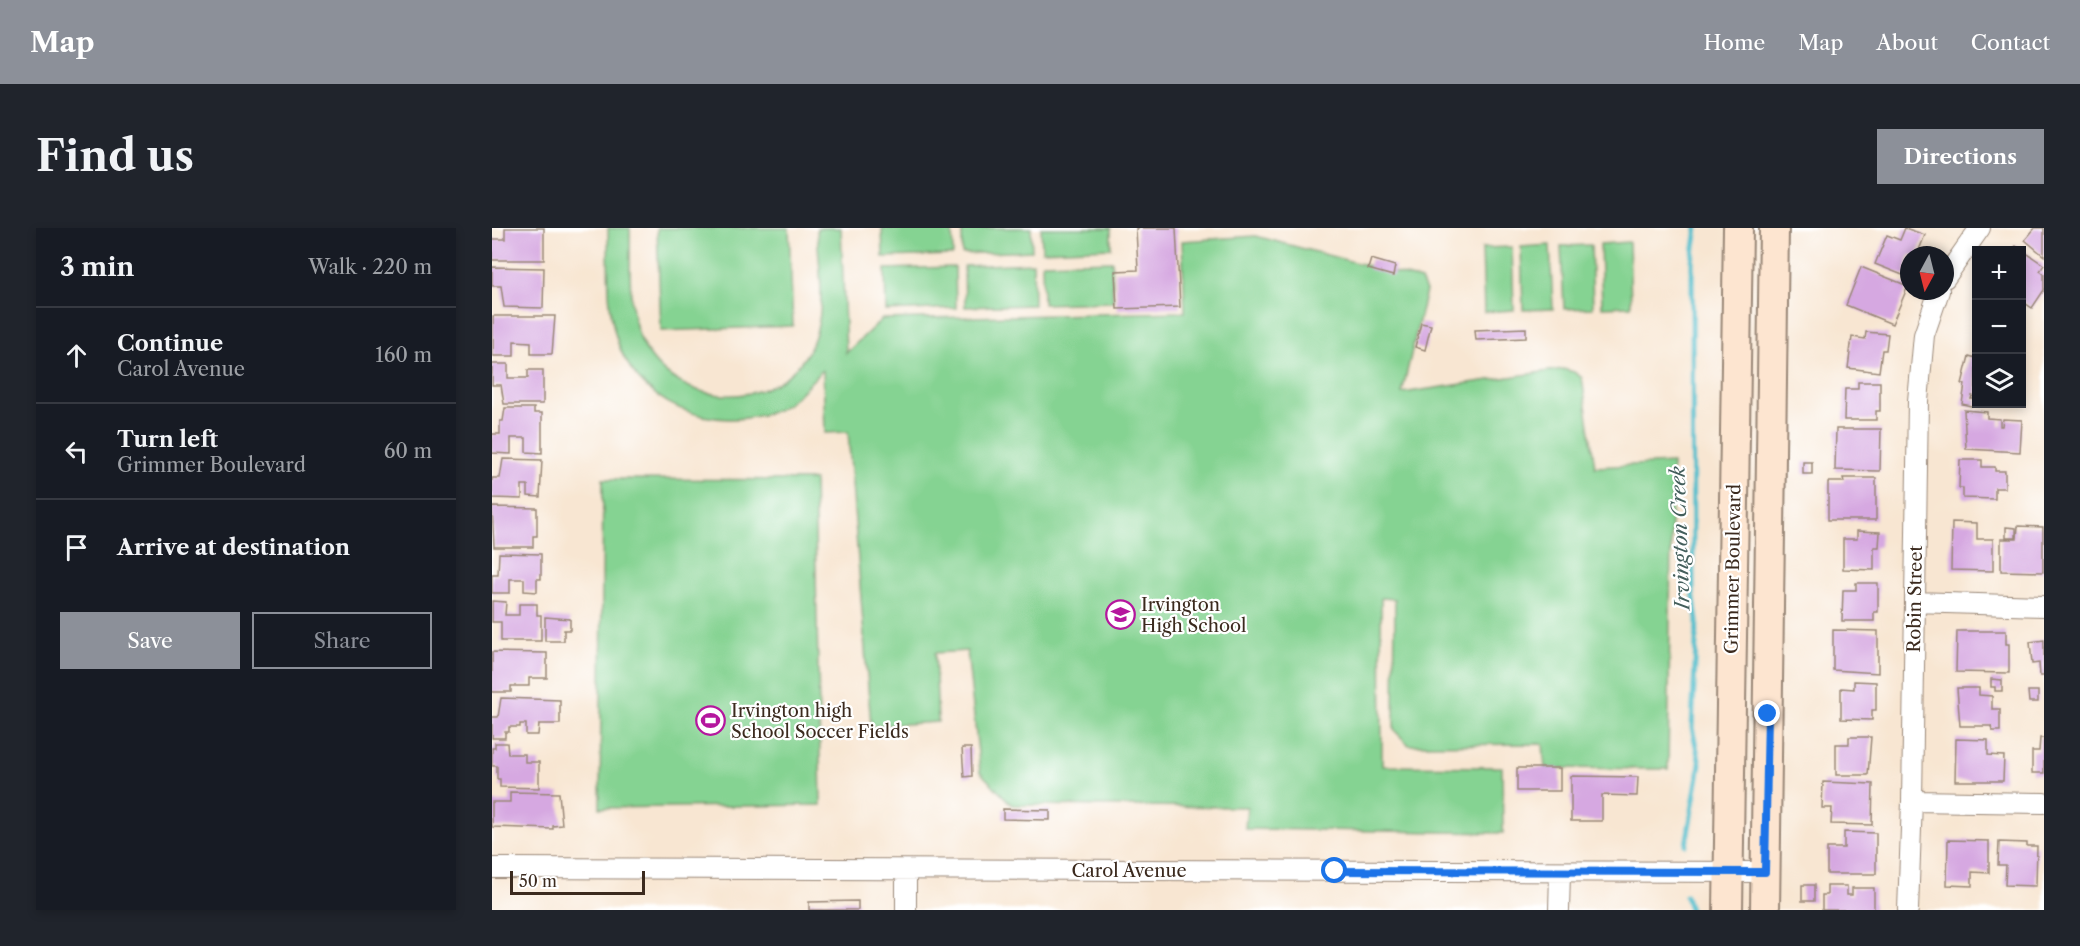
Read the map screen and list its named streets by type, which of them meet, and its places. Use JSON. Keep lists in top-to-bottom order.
{
  "streets": {
    "main road": ["Grimmer Boulevard"],
    "street": ["Robin Street", "Carol Avenue"]
  },
  "crossings": [
    ["Grimmer Boulevard", "Carol Avenue"]
  ],
  "water": ["Irvington Creek"],
  "places": {
    "school or university": ["Irvington High School"],
    "sports": ["Irvington high School Soccer Fields"]
  },
  "scale_bar": "50 m",
  "north": "bottom",
  "page": {
    "header": "Map",
    "nav": [
      "Home",
      "Map",
      "About",
      "Contact"
    ],
    "buttons": [
      "Directions",
      ["Save", "Share"]
    ],
    "title": "Find us",
    "heading": ["3 min", "Walk · 220 m"],
    "map_buttons": ["+", "−"],
    "list": [
      ["Continue", "Carol Avenue", "160 m"],
      ["Turn left", "Grimmer Boulevard", "60 m"],
      "Arrive at destination"
    ],
    "scale": "50 m"
  }
}
